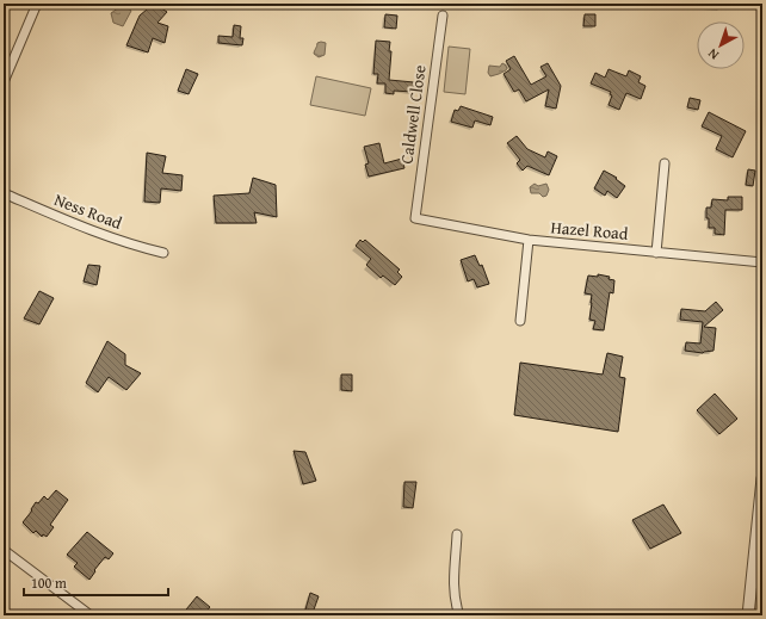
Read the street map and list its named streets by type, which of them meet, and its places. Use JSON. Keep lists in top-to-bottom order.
{
  "streets": {
    "street": ["Caldwell Close", "Ness Road", "Hazel Road"]
  },
  "crossings": [
    ["Caldwell Close", "Hazel Road"]
  ],
  "scale_bar": "100 m",
  "north": "bottom left"
}
